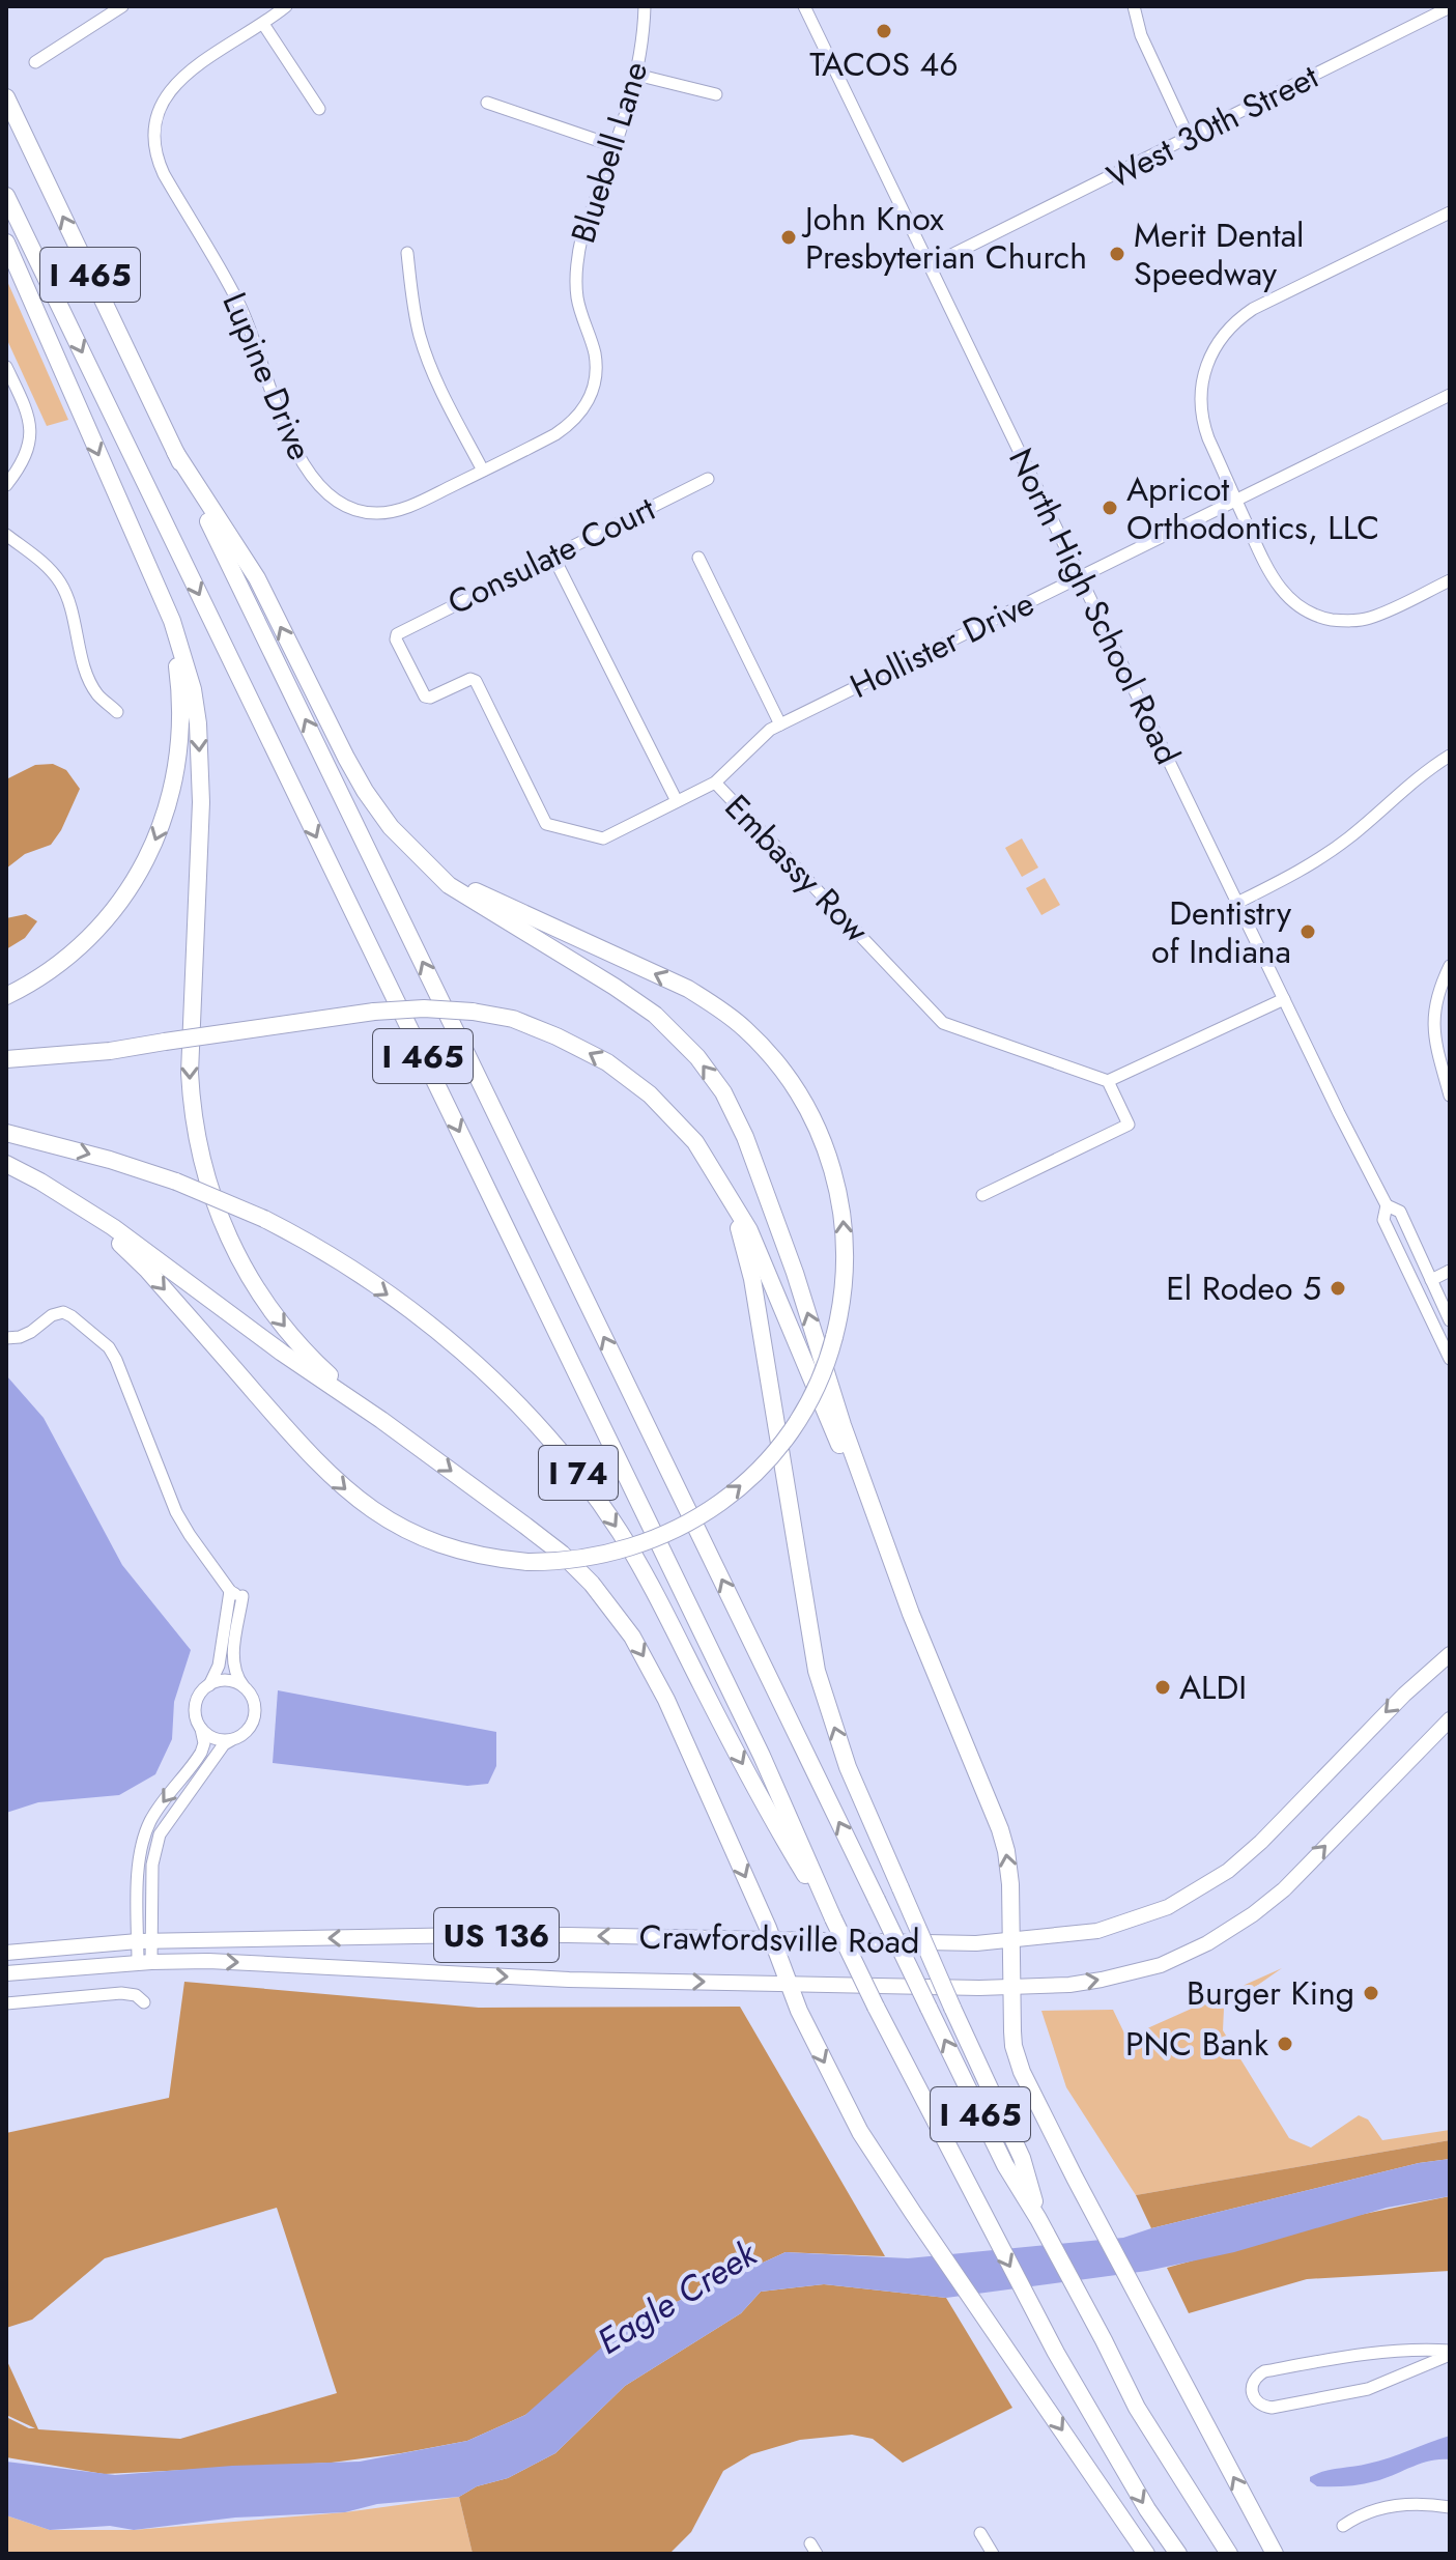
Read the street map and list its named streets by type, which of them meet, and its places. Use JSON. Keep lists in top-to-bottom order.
{
  "streets": {
    "highway": ["I 465", "I 74"],
    "main road": ["US 136", "Crawfordsville Road"],
    "street": [
      "West 30th Street",
      "Bluebell Lane",
      "Lupine Drive",
      "Consulate Court",
      "North High School Road",
      "Hollister Drive",
      "Embassy Row"
    ]
  },
  "crossings": [
    ["West 30th Street", "North High School Road"],
    ["Bluebell Lane", "Lupine Drive"],
    ["I 465", "I 74"],
    ["Consulate Court", "Embassy Row"],
    ["North High School Road", "Hollister Drive"],
    ["Hollister Drive", "Embassy Row"]
  ],
  "water": ["Eagle Creek"],
  "places": [
    "TACOS 46",
    "John Knox Presbyterian Church",
    "Merit Dental Speedway",
    "Apricot Orthodontics, LLC",
    "Dentistry of Indiana",
    "El Rodeo 5",
    "ALDI",
    "Burger King",
    "PNC Bank"
  ]
}
